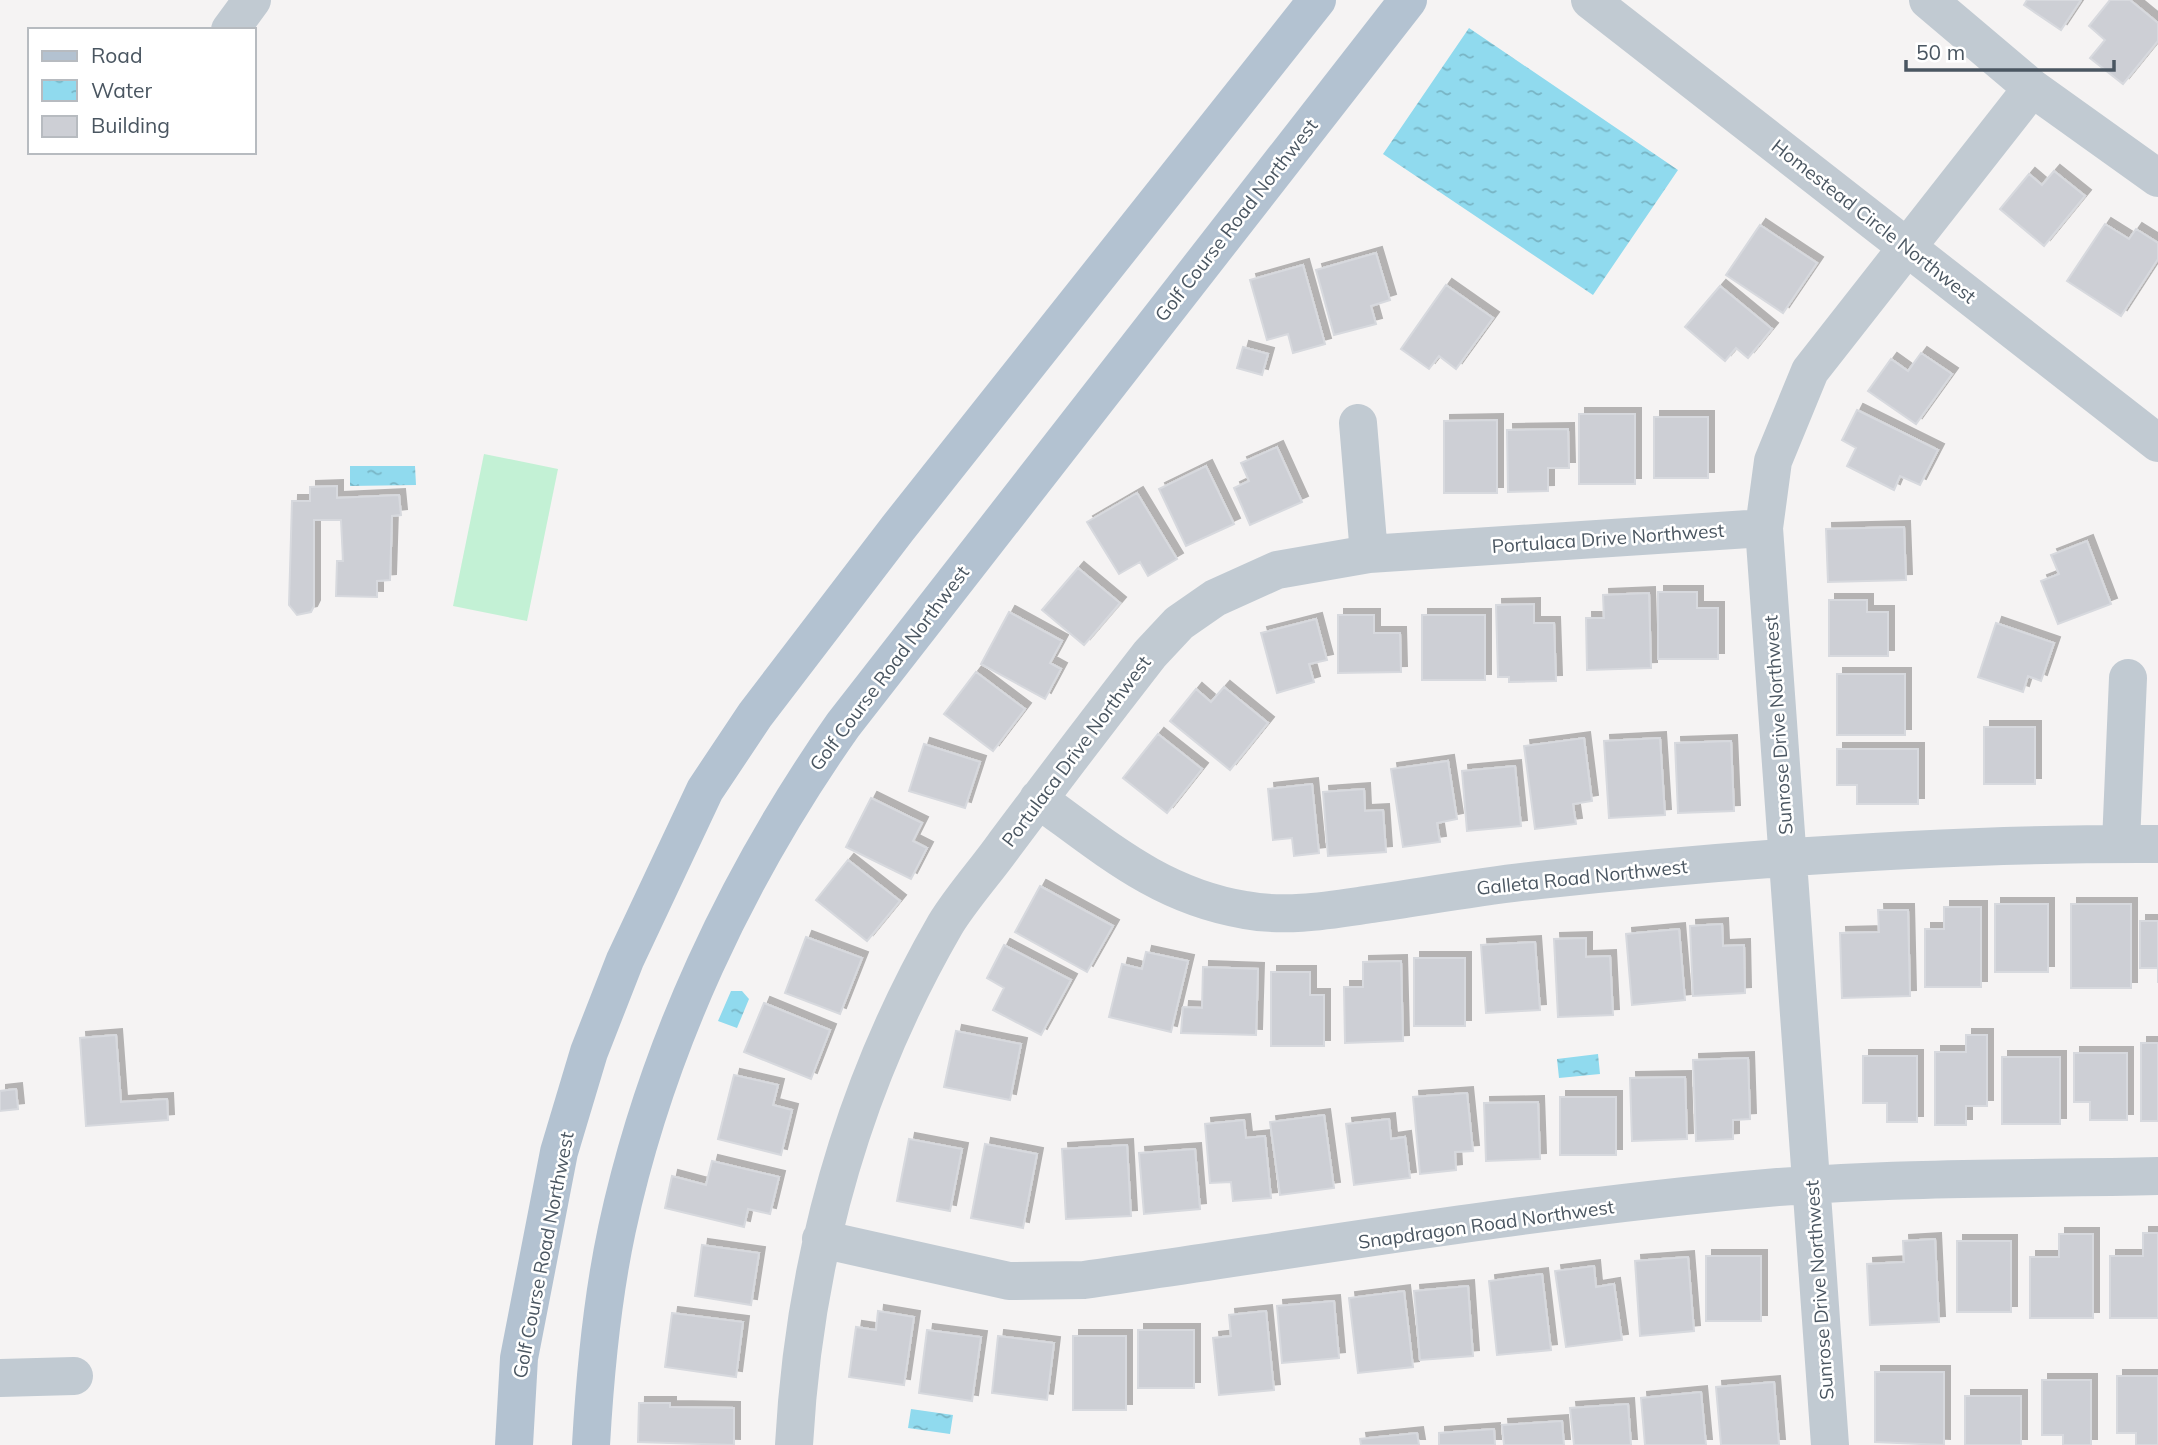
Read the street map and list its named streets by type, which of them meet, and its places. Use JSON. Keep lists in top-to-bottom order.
{
  "streets": {
    "main road": ["Golf Course Road Northwest"],
    "street": [
      "Homestead Circle Northwest",
      "Portulaca Drive Northwest",
      "Sunrose Drive Northwest",
      "Galleta Road Northwest",
      "Snapdragon Road Northwest"
    ]
  },
  "crossings": [
    ["Homestead Circle Northwest", "Sunrose Drive Northwest"],
    ["Portulaca Drive Northwest", "Sunrose Drive Northwest"],
    ["Portulaca Drive Northwest", "Galleta Road Northwest"],
    ["Portulaca Drive Northwest", "Snapdragon Road Northwest"],
    ["Sunrose Drive Northwest", "Galleta Road Northwest"],
    ["Sunrose Drive Northwest", "Snapdragon Road Northwest"]
  ],
  "legend": ["Road", "Water", "Building"],
  "scale_bar": "50 m"
}
